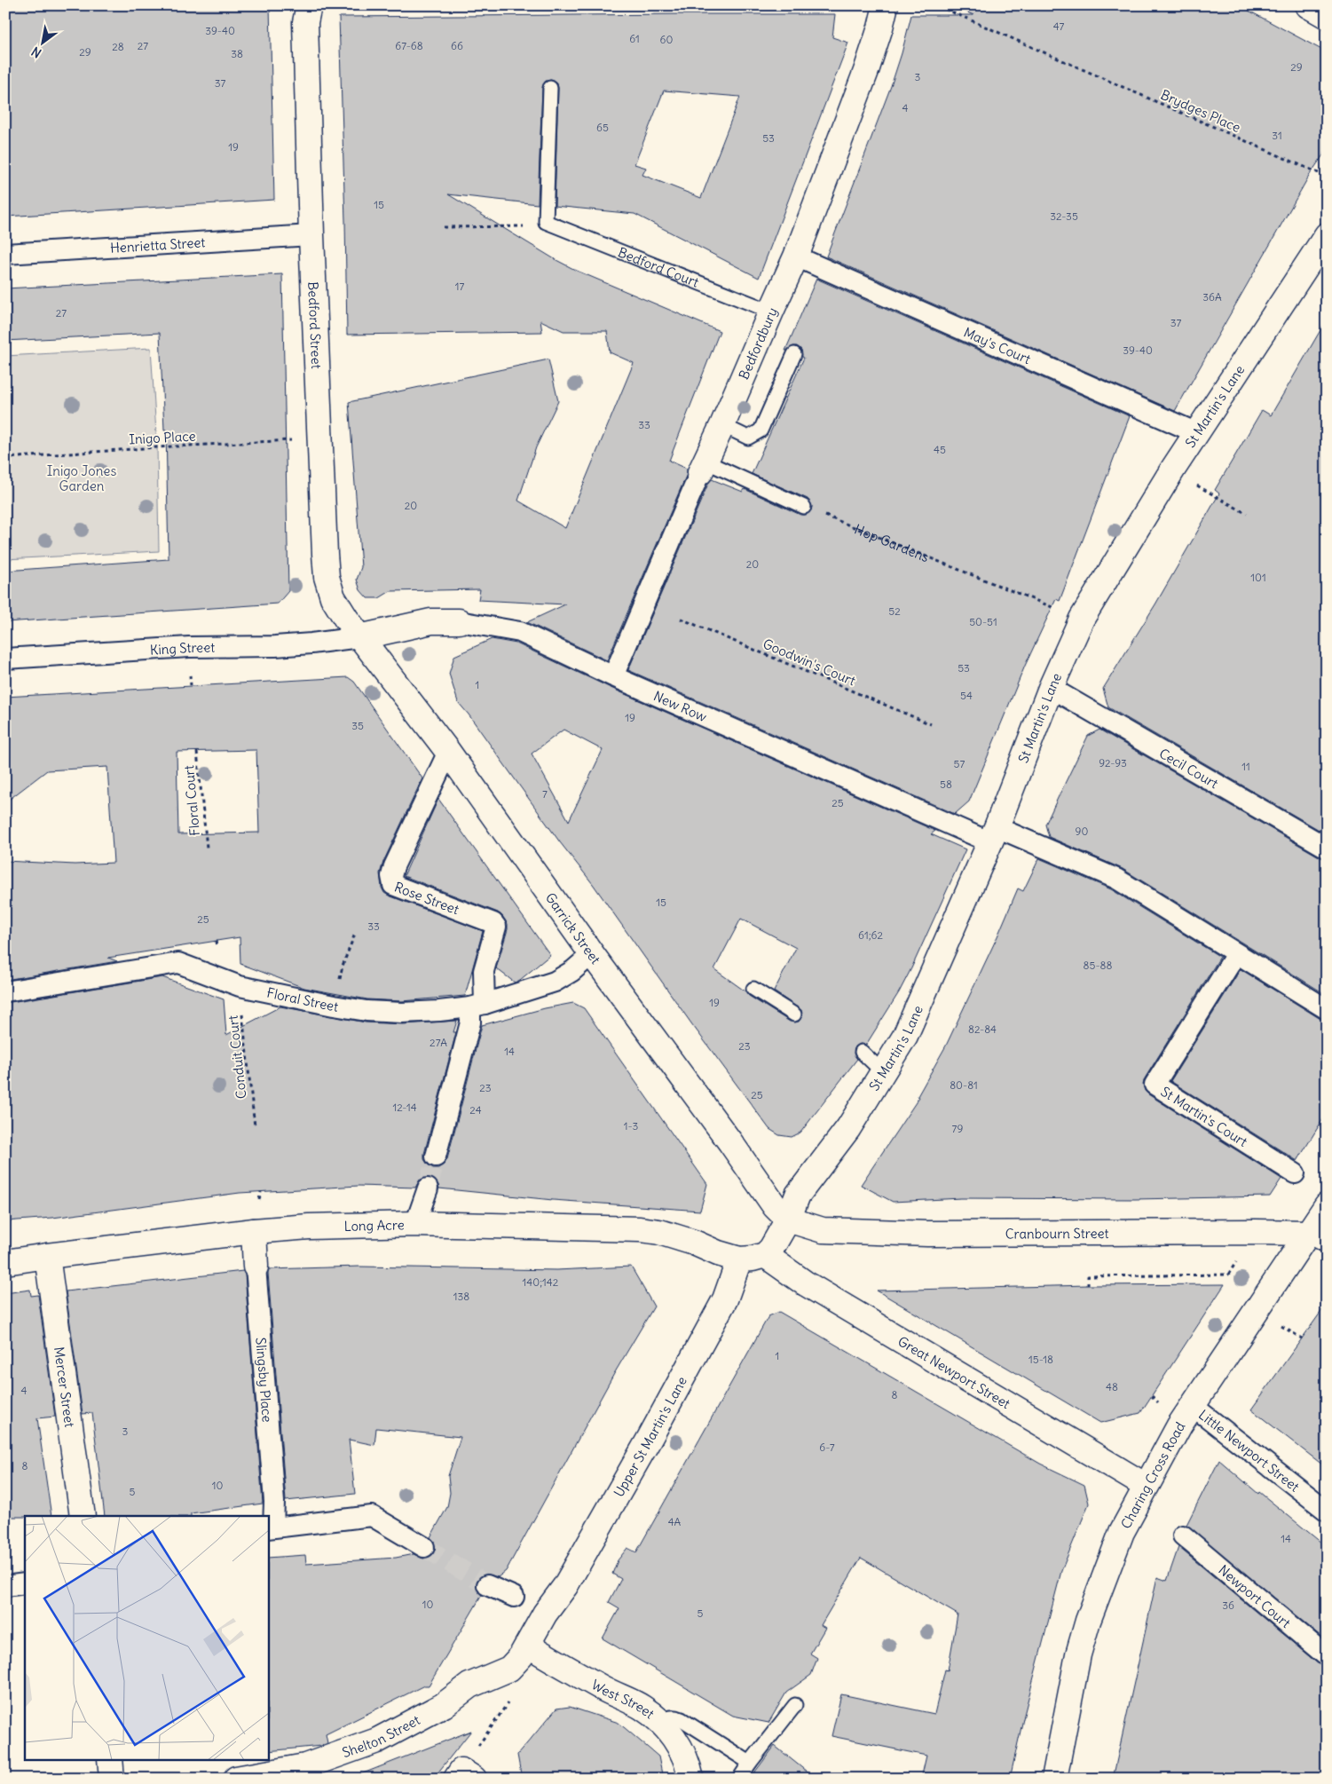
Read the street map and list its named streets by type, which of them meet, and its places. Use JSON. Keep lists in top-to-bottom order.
{
  "streets": {
    "street": [
      "Henrietta Street",
      "Bedford Street",
      "Bedfordbury",
      "May's Court",
      "St Martin's Lane",
      "King Street",
      "New Row",
      "Cecil Court",
      "Rose Street",
      "Garrick Street",
      "Floral Street",
      "St Martin's Court",
      "Long Acre",
      "Cranbourn Street",
      "Great Newport Street",
      "Slingsby Place",
      "Mercer Street",
      "Upper St Martin's Lane",
      "Little Newport Street",
      "Charing Cross Road",
      "Newport Court",
      "West Street",
      "Shelton Street"
    ],
    "lane": ["Bedford Court"],
    "path": [
      "Brydges Place",
      "Inigo Place",
      "Hop Gardens",
      "Goodwin's Court",
      "Floral Court",
      "Conduit Court"
    ]
  },
  "crossings": [
    ["Henrietta Street", "Bedford Street"],
    ["Bedford Court", "Bedfordbury"],
    ["Bedford Street", "Inigo Place"],
    ["Bedford Street", "King Street"],
    ["Bedford Street", "New Row"],
    ["Bedford Street", "Garrick Street"],
    ["Bedfordbury", "May's Court"],
    ["Bedfordbury", "New Row"],
    ["May's Court", "St Martin's Lane"],
    ["St Martin's Lane", "Hop Gardens"],
    ["St Martin's Lane", "New Row"],
    ["St Martin's Lane", "Cecil Court"],
    ["St Martin's Lane", "Garrick Street"],
    ["St Martin's Lane", "Cranbourn Street"],
    ["King Street", "New Row"],
    ["King Street", "Garrick Street"],
    ["New Row", "Garrick Street"],
    ["Rose Street", "Garrick Street"],
    ["Rose Street", "Floral Street"],
    ["Garrick Street", "Floral Street"],
    ["Garrick Street", "Cranbourn Street"],
    ["Floral Street", "Conduit Court"],
    ["Long Acre", "Slingsby Place"],
    ["Long Acre", "Mercer Street"],
    ["Long Acre", "Upper St Martin's Lane"],
    ["Cranbourn Street", "Charing Cross Road"],
    ["Great Newport Street", "Charing Cross Road"],
    ["Upper St Martin's Lane", "West Street"],
    ["Upper St Martin's Lane", "Shelton Street"],
    ["Little Newport Street", "Charing Cross Road"]
  ],
  "parks": ["Inigo Jones Garden"],
  "house_numbers": [
    "47",
    "39-40",
    "61",
    "60",
    "27",
    "67-68",
    "66",
    "28",
    "29",
    "38",
    "29",
    "3",
    "37",
    "4",
    "65",
    "31",
    "53",
    "19",
    "15",
    "32-35",
    "17",
    "36A",
    "27",
    "37",
    "39-40",
    "33",
    "45",
    "20",
    "20",
    "101",
    "52",
    "50-51",
    "53",
    "1",
    "54",
    "19",
    "35",
    "92-93",
    "57",
    "11",
    "58",
    "7",
    "25",
    "90",
    "15",
    "25",
    "33",
    "61;62",
    "85-88",
    "19",
    "82-84",
    "27A",
    "23",
    "14",
    "80-81",
    "23",
    "25",
    "12-14",
    "24",
    "1-3",
    "79",
    "140;142",
    "138",
    "1",
    "15-18",
    "48",
    "4",
    "8",
    "3",
    "6-7",
    "8",
    "10",
    "5",
    "4A",
    "14",
    "10",
    "36",
    "5"
  ],
  "north": "bottom left"
}
